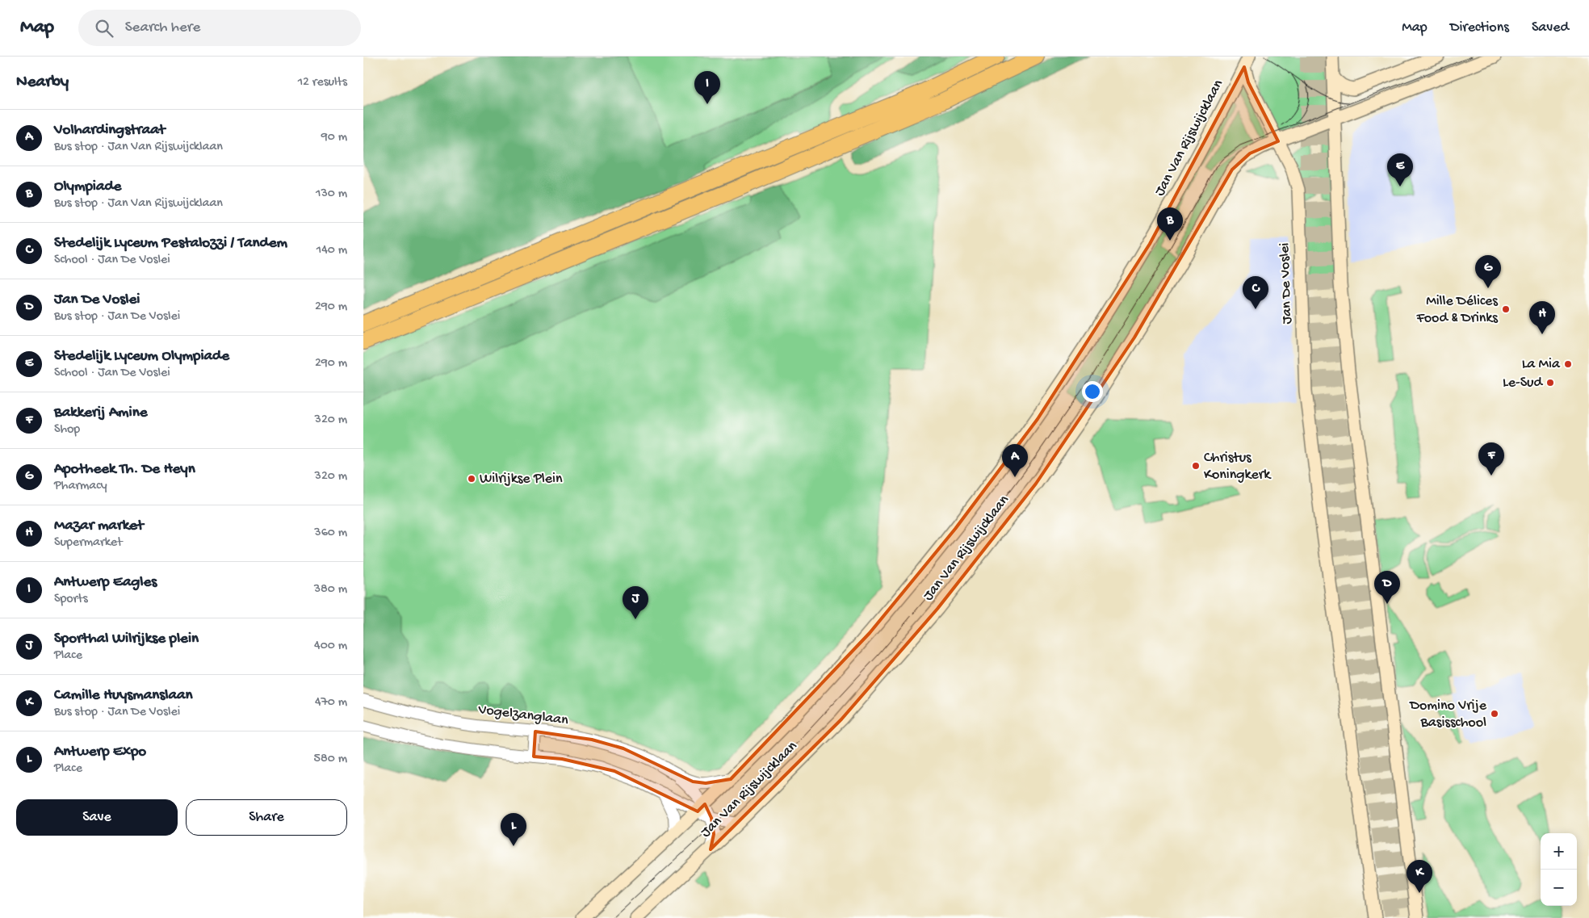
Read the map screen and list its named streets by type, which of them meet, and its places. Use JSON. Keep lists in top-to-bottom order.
{
  "streets": {
    "main road": ["Jan Van Rijswijcklaan", "Jan De Voslei"],
    "street": ["Vogelzanglaan"]
  },
  "crossings": [
    ["Jan Van Rijswijcklaan", "Jan De Voslei"],
    ["Jan Van Rijswijcklaan", "Vogelzanglaan"]
  ],
  "places": [
    "Mille Délices Food & Drinks",
    "La Mia",
    "Le-Sud",
    "Christus Koningkerk",
    "Wilrijkse Plein",
    "Domino Vrije Basisschool"
  ],
  "page": {
    "header": "Map",
    "search": "Search here",
    "nav": ["Map", "Directions", "Saved"],
    "heading": ["Nearby", "12 results"],
    "pins": [
      "I",
      "E",
      "B",
      "G",
      "C",
      "H",
      "F",
      "A",
      "D",
      "J",
      "L",
      "K"
    ],
    "list": [
      {
        "mark": "A",
        "name": "Volhardingstraat",
        "note": "Bus stop · Jan Van Rijswijcklaan",
        "value": "90 m"
      },
      {
        "mark": "B",
        "name": "Olympiade",
        "note": "Bus stop · Jan Van Rijswijcklaan",
        "value": "130 m"
      },
      {
        "mark": "C",
        "name": "Stedelijk Lyceum Pestalozzi / Tandem",
        "note": "School · Jan De Voslei",
        "value": "140 m"
      },
      {
        "mark": "D",
        "name": "Jan De Voslei",
        "note": "Bus stop · Jan De Voslei",
        "value": "290 m"
      },
      {
        "mark": "E",
        "name": "Stedelijk Lyceum Olympiade",
        "note": "School · Jan De Voslei",
        "value": "290 m"
      },
      {
        "mark": "F",
        "name": "Bakkerij Amine",
        "note": "Shop",
        "value": "320 m"
      },
      {
        "mark": "G",
        "name": "Apotheek Th. De Heyn",
        "note": "Pharmacy",
        "value": "320 m"
      },
      {
        "mark": "H",
        "name": "Mazar market",
        "note": "Supermarket",
        "value": "360 m"
      },
      {
        "mark": "I",
        "name": "Antwerp Eagles",
        "note": "Sports",
        "value": "380 m"
      },
      {
        "mark": "J",
        "name": "Sporthal Wilrijkse plein",
        "note": "Place",
        "value": "400 m"
      },
      {
        "mark": "K",
        "name": "Camille Huysmanslaan",
        "note": "Bus stop · Jan De Voslei",
        "value": "470 m"
      },
      {
        "mark": "L",
        "name": "Antwerp Expo",
        "note": "Place",
        "value": "580 m"
      }
    ],
    "buttons": ["Save", "Share"],
    "map_buttons": ["+", "−"]
  }
}
